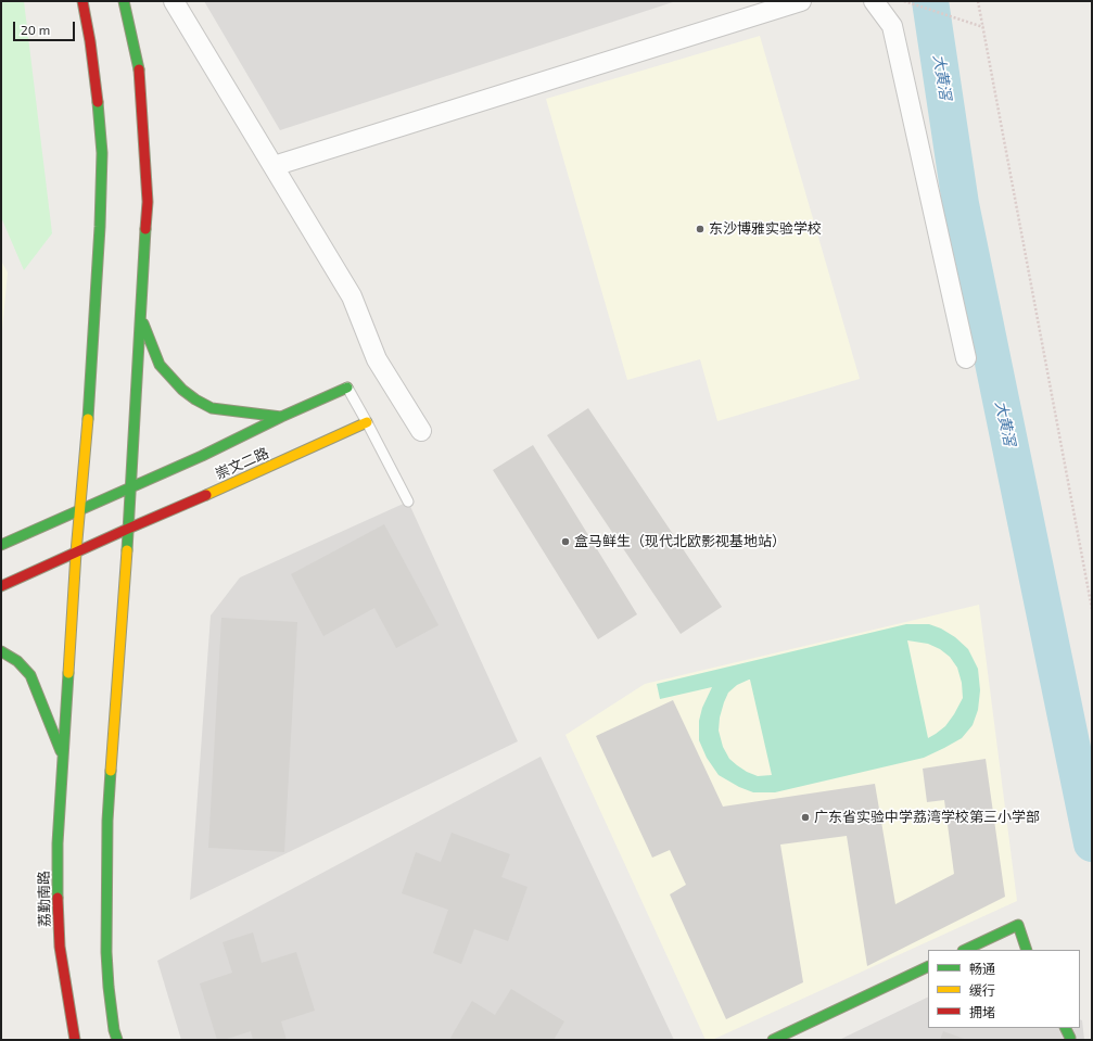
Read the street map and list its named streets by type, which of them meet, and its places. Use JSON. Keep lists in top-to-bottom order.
{
  "streets": {
    "main road": ["崇文二路", "荔勤南路"]
  },
  "crossings": [
    ["崇文二路", "荔勤南路"]
  ],
  "water": ["大黄滘"],
  "places": ["东沙博雅实验学校", "盒马鲜生（现代北欧影视基地站）", "广东省实验中学荔湾学校第三小学部"],
  "legend": ["畅通", "缓行", "拥堵"],
  "scale_bar": "20 m"
}
